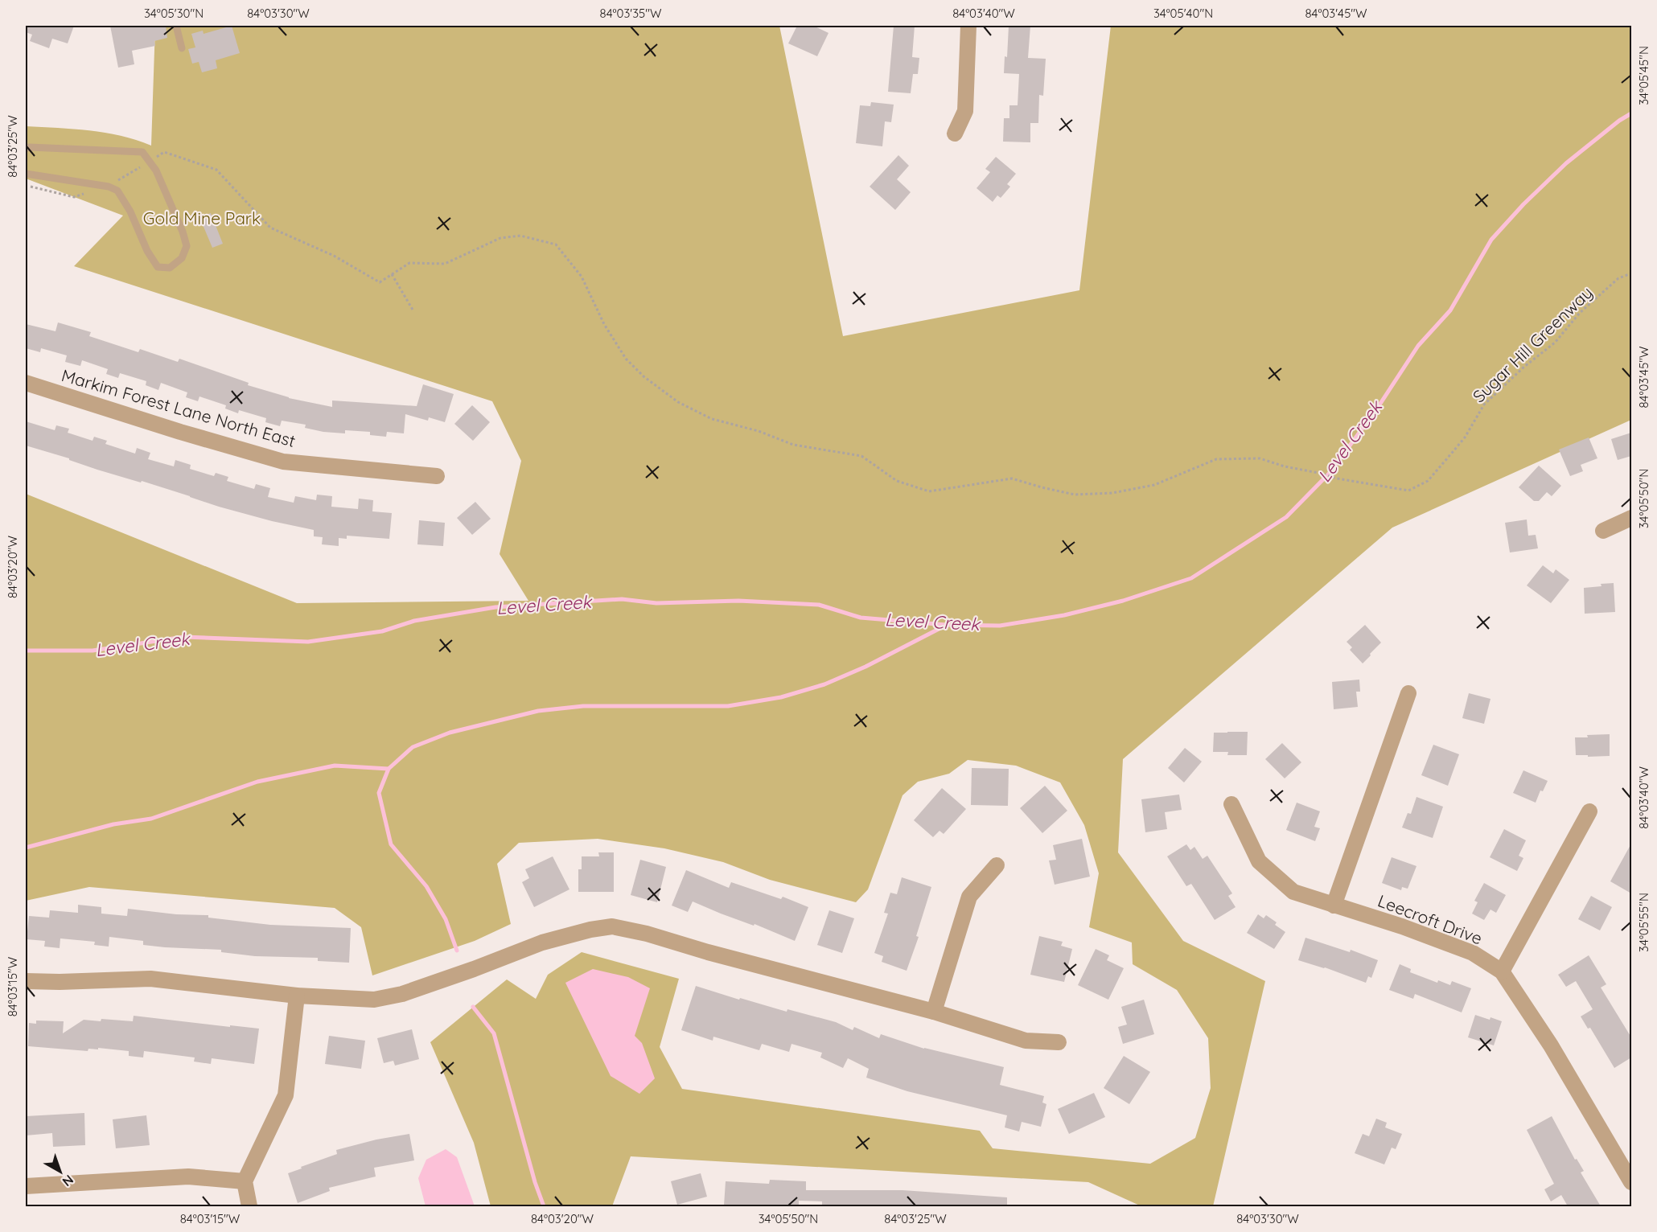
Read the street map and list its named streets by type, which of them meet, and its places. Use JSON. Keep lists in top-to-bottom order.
{
  "streets": {
    "street": ["Markim Forest Lane North East", "Leecroft Drive"],
    "path": ["Sugar Hill Greenway"]
  },
  "water": ["Level Creek"],
  "parks": ["Gold Mine Park"],
  "north": "bottom right",
  "coordinates": [
    "34°05'30\"N",
    "84°03'30\"W",
    "84°03'35\"W",
    "84°03'40\"W",
    "34°05'40\"N",
    "84°03'45\"W",
    "34°05'45\"N",
    "84°03'25\"W",
    "34°05'50\"N",
    "84°03'20\"W",
    "34°05'55\"N",
    "84°03'15\"W"
  ]
}
